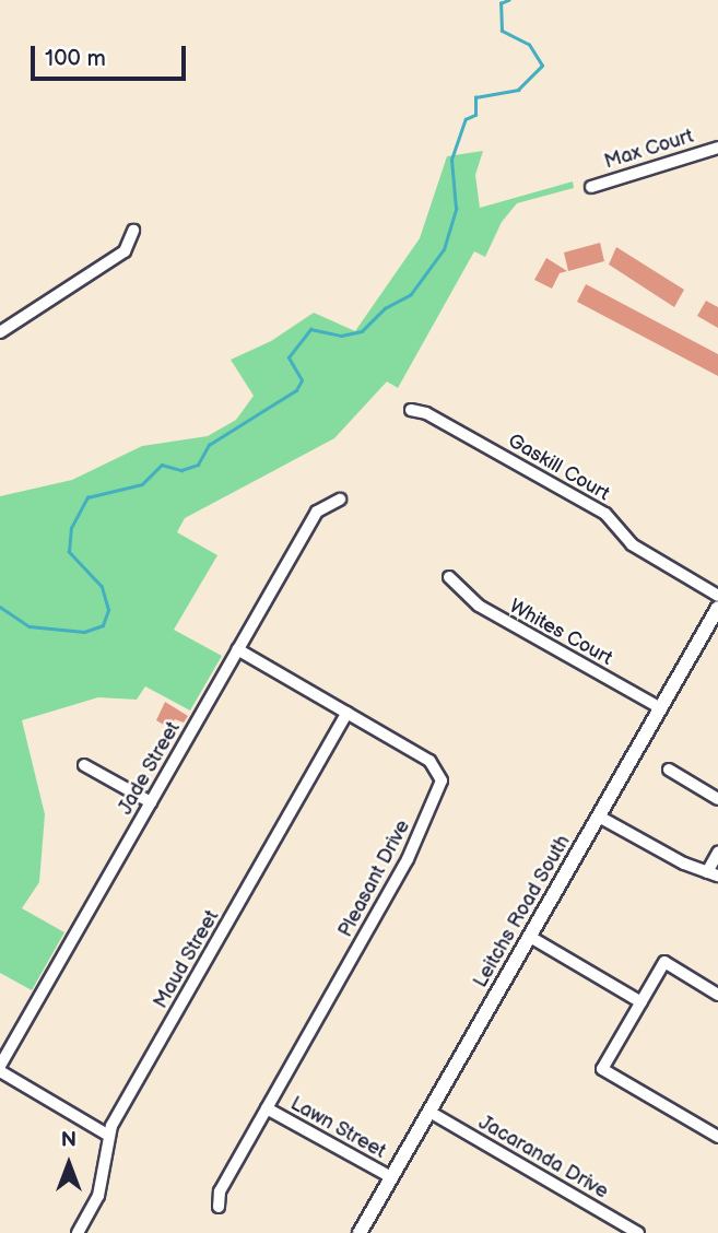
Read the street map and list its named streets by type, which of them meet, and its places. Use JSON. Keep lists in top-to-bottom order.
{
  "streets": {
    "street": [
      "Max Court",
      "Gaskill Court",
      "Whites Court",
      "Jade Street",
      "Pleasant Drive",
      "Leitchs Road South",
      "Maud Street",
      "Lawn Street",
      "Jacaranda Drive"
    ]
  },
  "crossings": [
    ["Whites Court", "Leitchs Road South"],
    ["Jade Street", "Pleasant Drive"],
    ["Pleasant Drive", "Maud Street"],
    ["Pleasant Drive", "Lawn Street"],
    ["Leitchs Road South", "Lawn Street"],
    ["Leitchs Road South", "Jacaranda Drive"]
  ],
  "scale_bar": "100 m",
  "north": "top"
}
